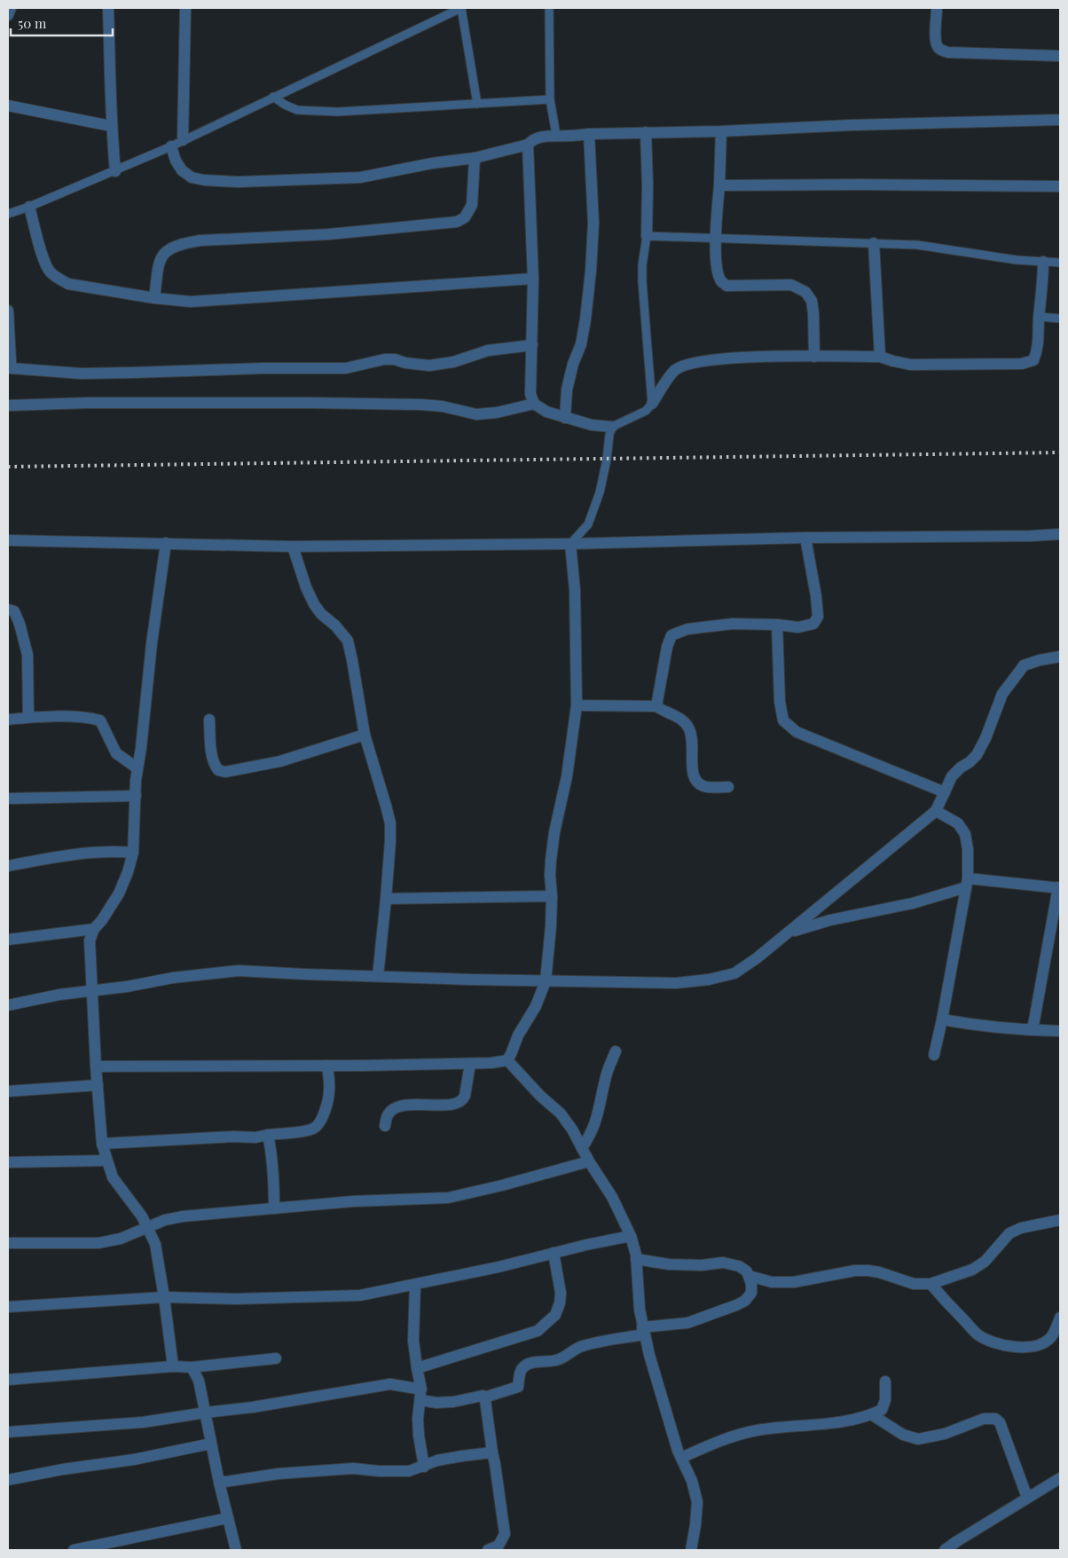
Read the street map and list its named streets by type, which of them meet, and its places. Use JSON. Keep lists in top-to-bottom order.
{
  "scale_bar": "50 m"
}
